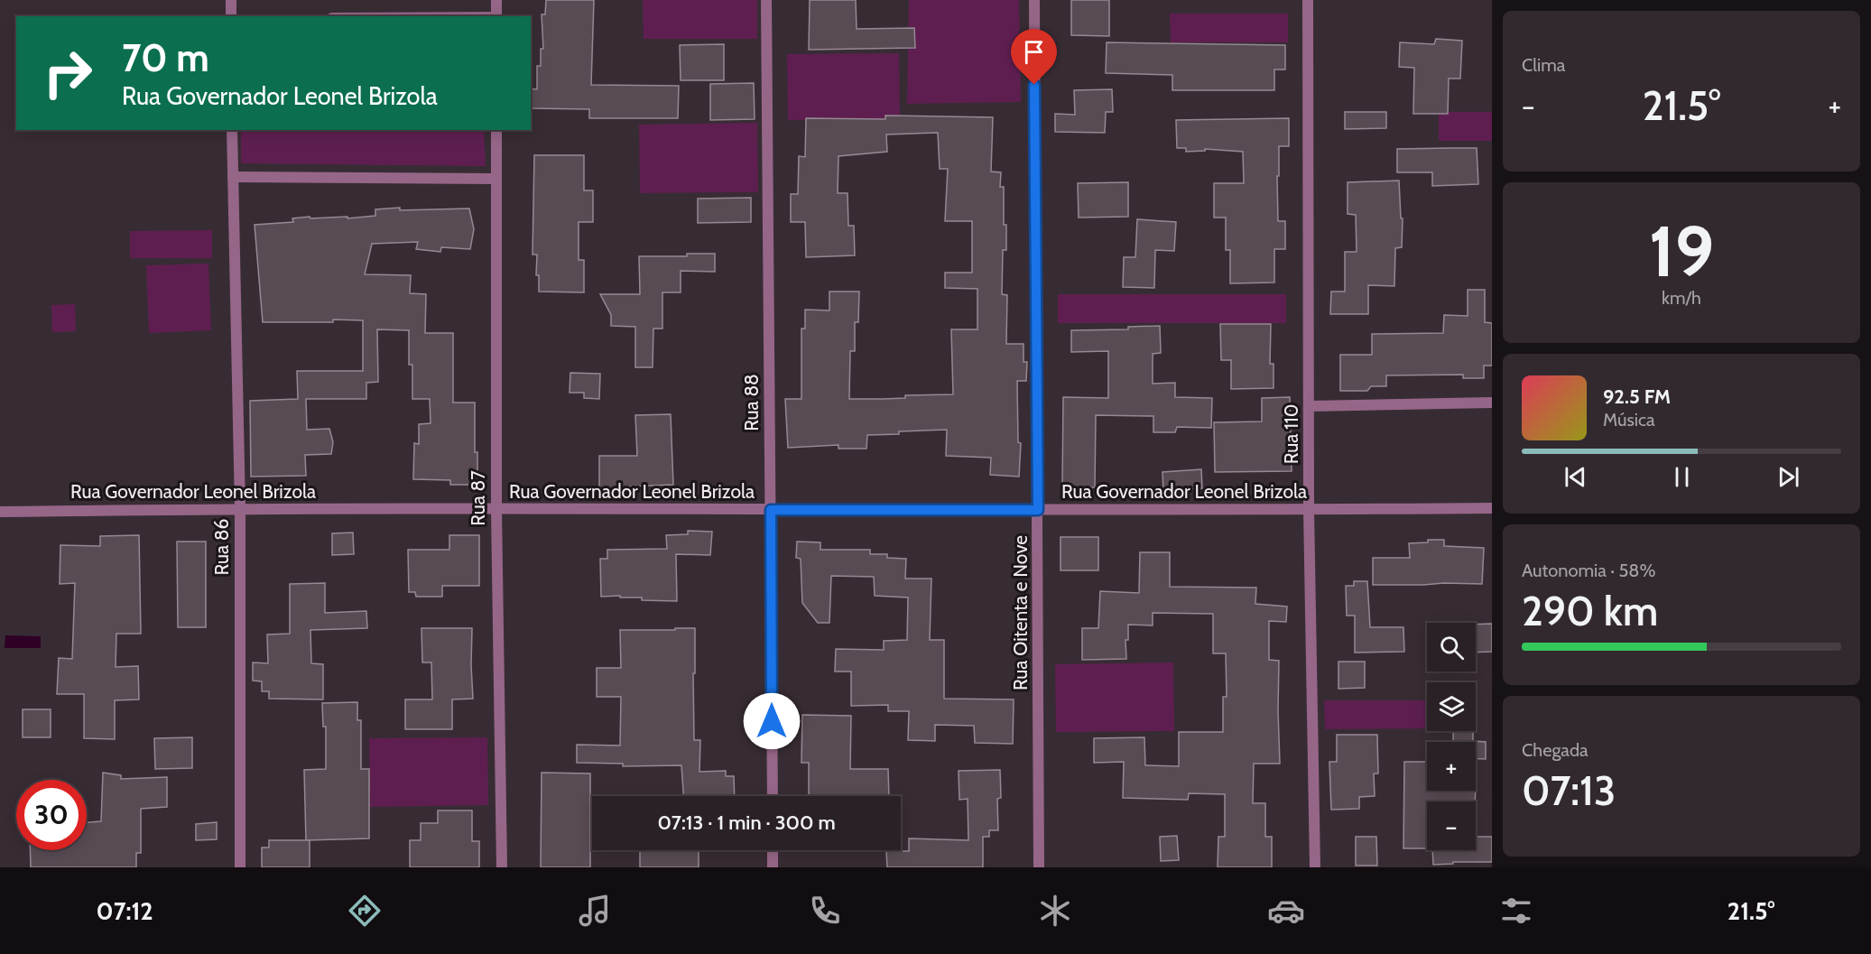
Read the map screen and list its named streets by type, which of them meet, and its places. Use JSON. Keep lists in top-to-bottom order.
{
  "streets": {
    "street": [
      "Rua 88",
      "Rua 110",
      "Rua Governador Leonel Brizola",
      "Rua 87",
      "Rua 86",
      "Rua Oitenta e Nove"
    ]
  },
  "crossings": [
    ["Rua 88", "Rua Governador Leonel Brizola"],
    ["Rua 110", "Rua Governador Leonel Brizola"],
    ["Rua Governador Leonel Brizola", "Rua 87"],
    ["Rua Governador Leonel Brizola", "Rua 86"],
    ["Rua Governador Leonel Brizola", "Rua Oitenta e Nove"]
  ],
  "page": {
    "tile": [
      "Clima",
      ["19", "km/h"],
      ["Autonomia · 58%", "290 km"],
      ["Chegada", "07:13"]
    ],
    "turn": ["70 m", "Rua Governador Leonel Brizola"],
    "heat": ["−", "21.5°", "+"],
    "song": ["92.5 FM", "Música"],
    "map_buttons": ["+", "−"],
    "limit": "30",
    "trip": "07:13 · 1 min · 300 m",
    "tabs": ["07:12", "21.5°"]
  }
}
